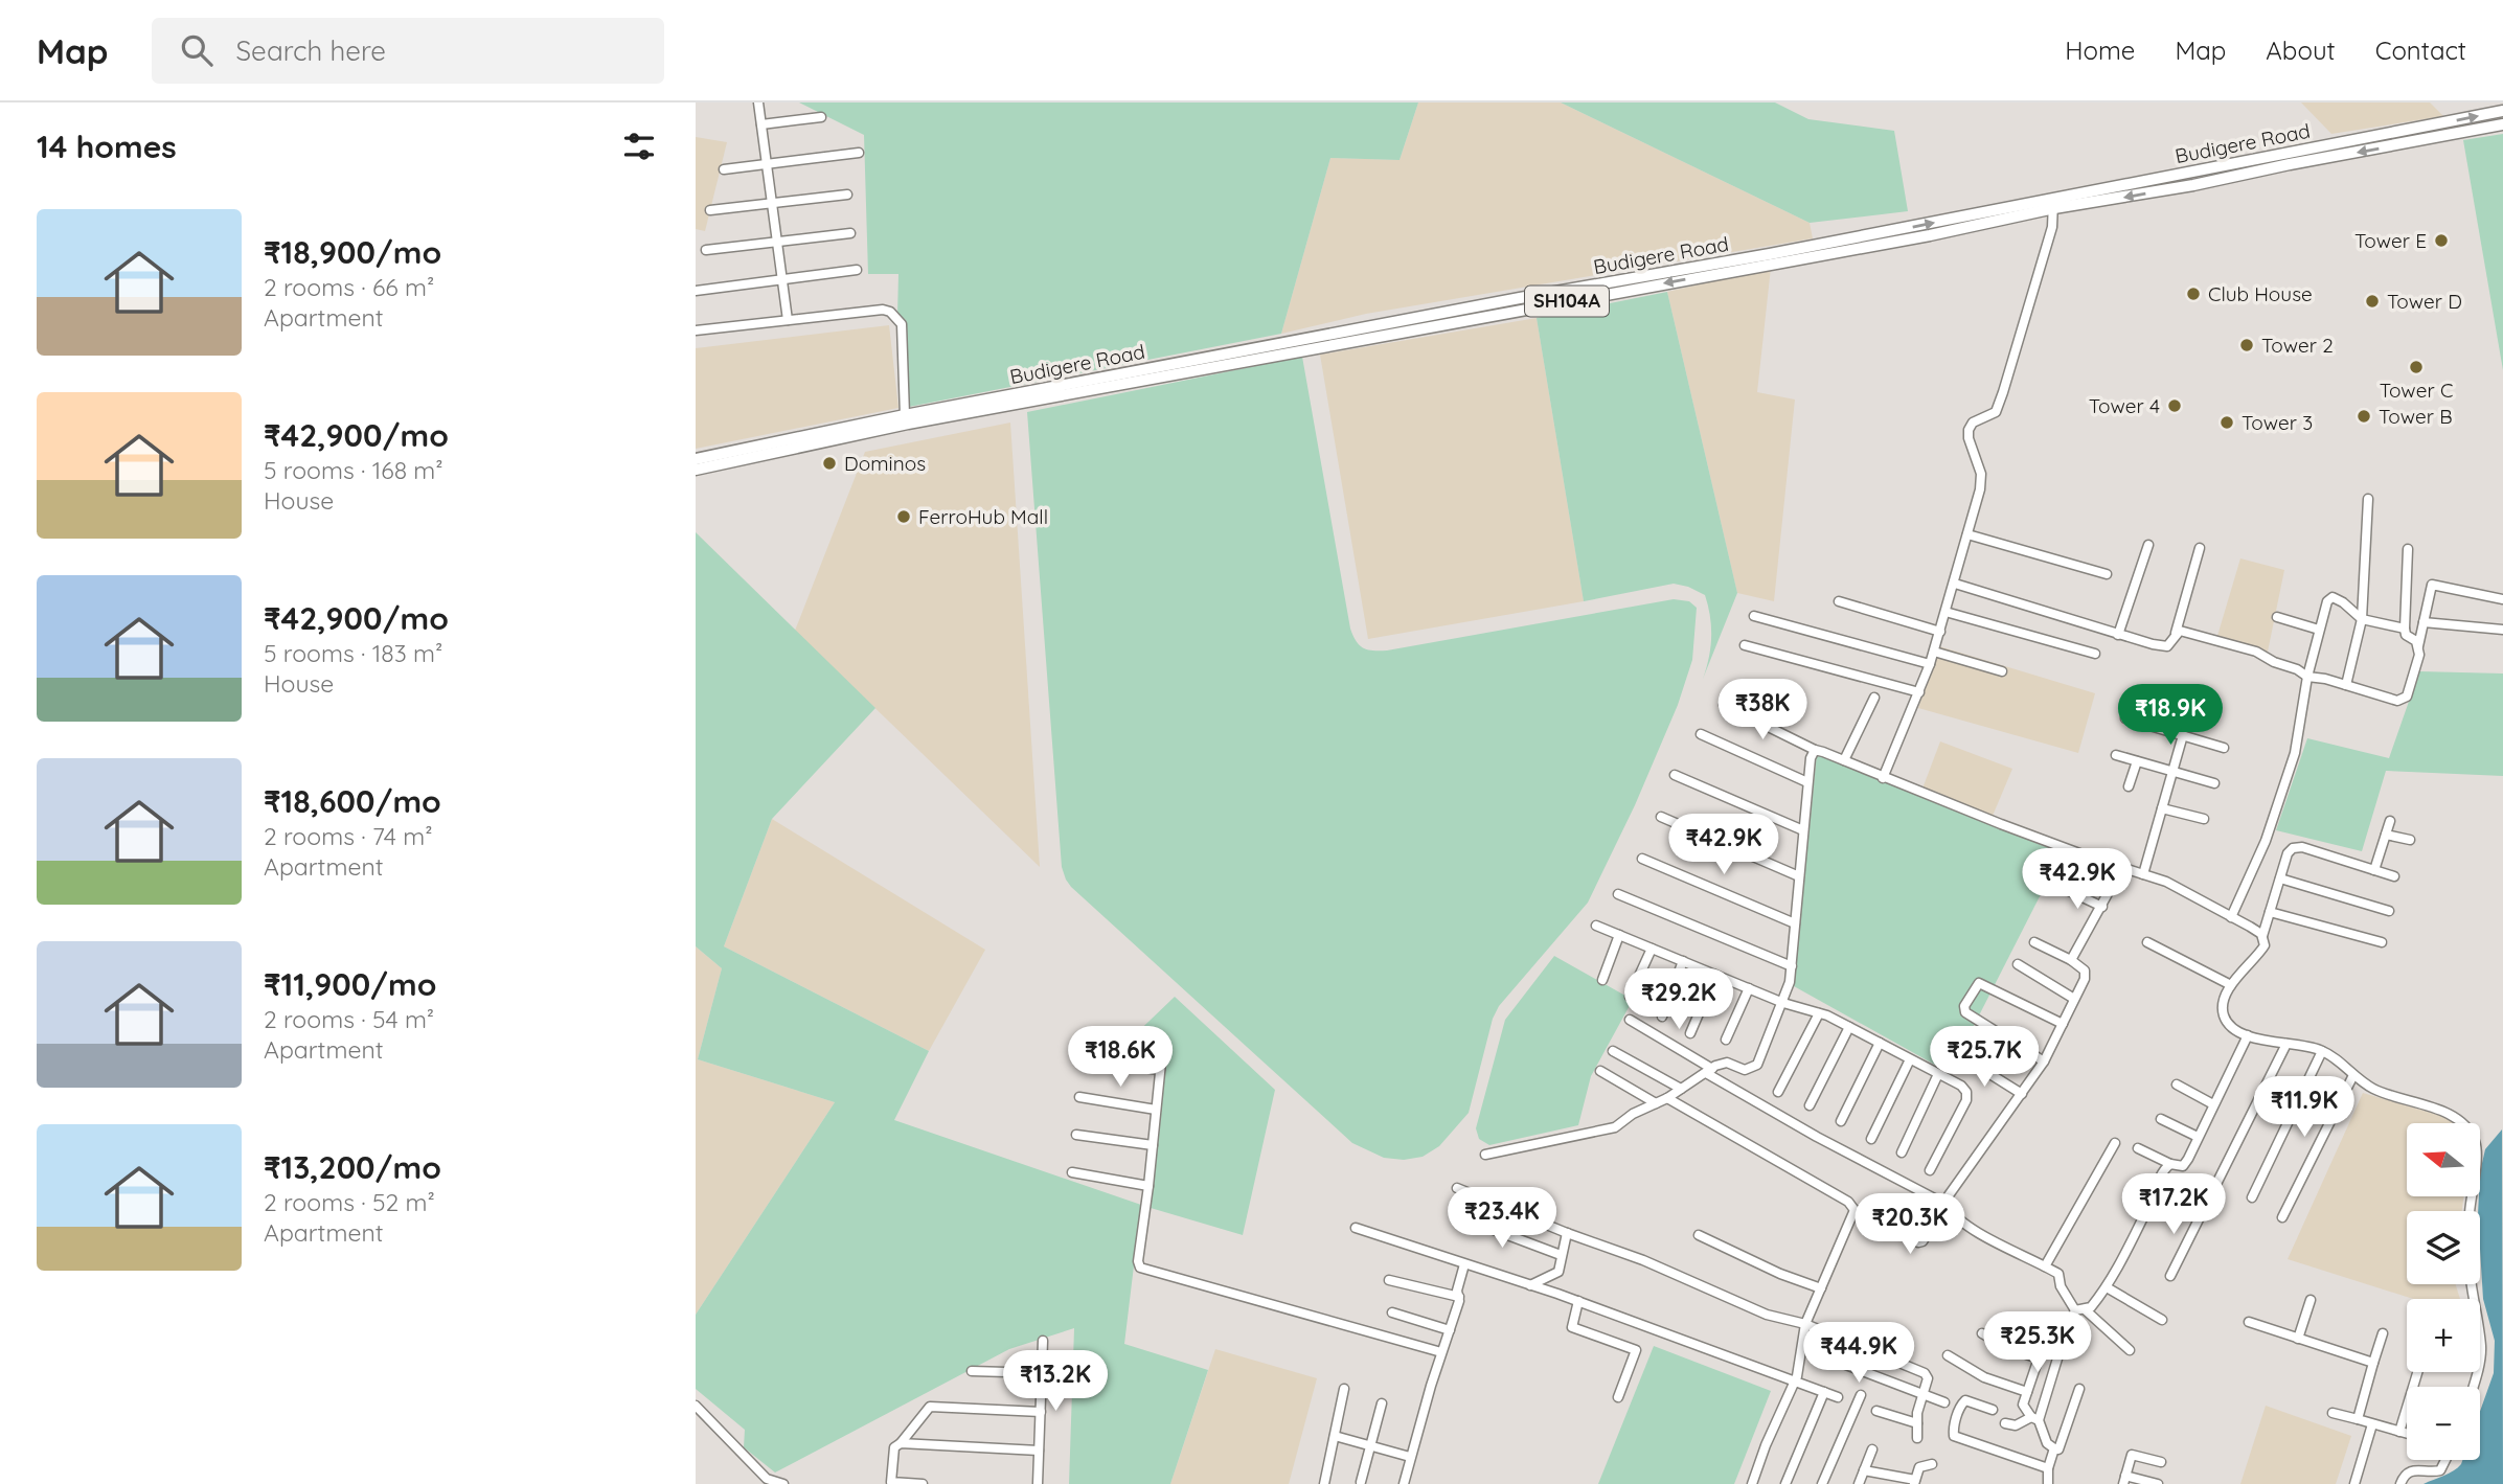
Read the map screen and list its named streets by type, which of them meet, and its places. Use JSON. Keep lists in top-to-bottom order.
{
  "streets": {
    "main road": ["Budigere Road", "SH104A"]
  },
  "places": [
    "Tower E",
    "Club House",
    "Tower D",
    "Tower 2",
    "Tower C",
    "Tower 4",
    "Tower B",
    "Tower 3",
    "Dominos",
    "FerroHub Mall"
  ],
  "north": "left",
  "page": {
    "header": "Map",
    "search": "Search here",
    "nav": [
      "Home",
      "Map",
      "About",
      "Contact"
    ],
    "heading": "14 homes",
    "list": [
      {
        "name": "₹18,900/mo",
        "note": "2 rooms · 66 m² · Apartment"
      },
      {
        "name": "₹42,900/mo",
        "note": "5 rooms · 168 m² · House"
      },
      {
        "name": "₹42,900/mo",
        "note": "5 rooms · 183 m² · House"
      },
      {
        "name": "₹18,600/mo",
        "note": "2 rooms · 74 m² · Apartment"
      },
      {
        "name": "₹11,900/mo",
        "note": "2 rooms · 54 m² · Apartment"
      },
      {
        "name": "₹13,200/mo",
        "note": "2 rooms · 52 m² · Apartment"
      }
    ],
    "price": [
      "₹38K",
      "₹18.9K",
      "₹42.9K",
      "₹42.9K",
      "₹29.2K",
      "₹18.6K",
      "₹25.7K",
      "₹11.9K",
      "₹17.2K",
      "₹23.4K",
      "₹20.3K",
      "₹25.3K",
      "₹44.9K",
      "₹13.2K"
    ],
    "map_buttons": ["+", "−"]
  }
}
